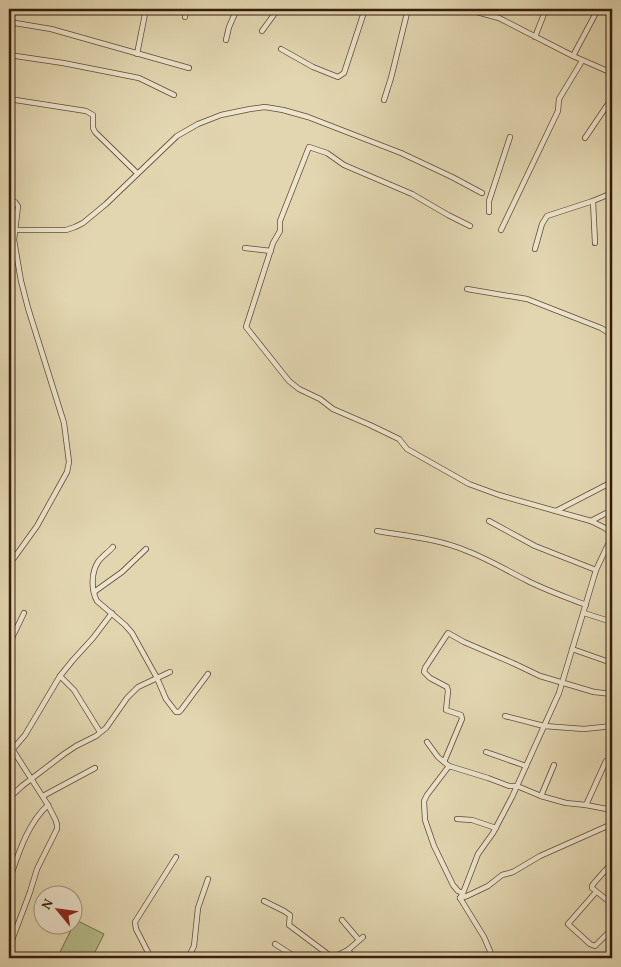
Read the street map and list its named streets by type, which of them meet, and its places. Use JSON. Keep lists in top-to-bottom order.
{
  "north": "top left"
}
